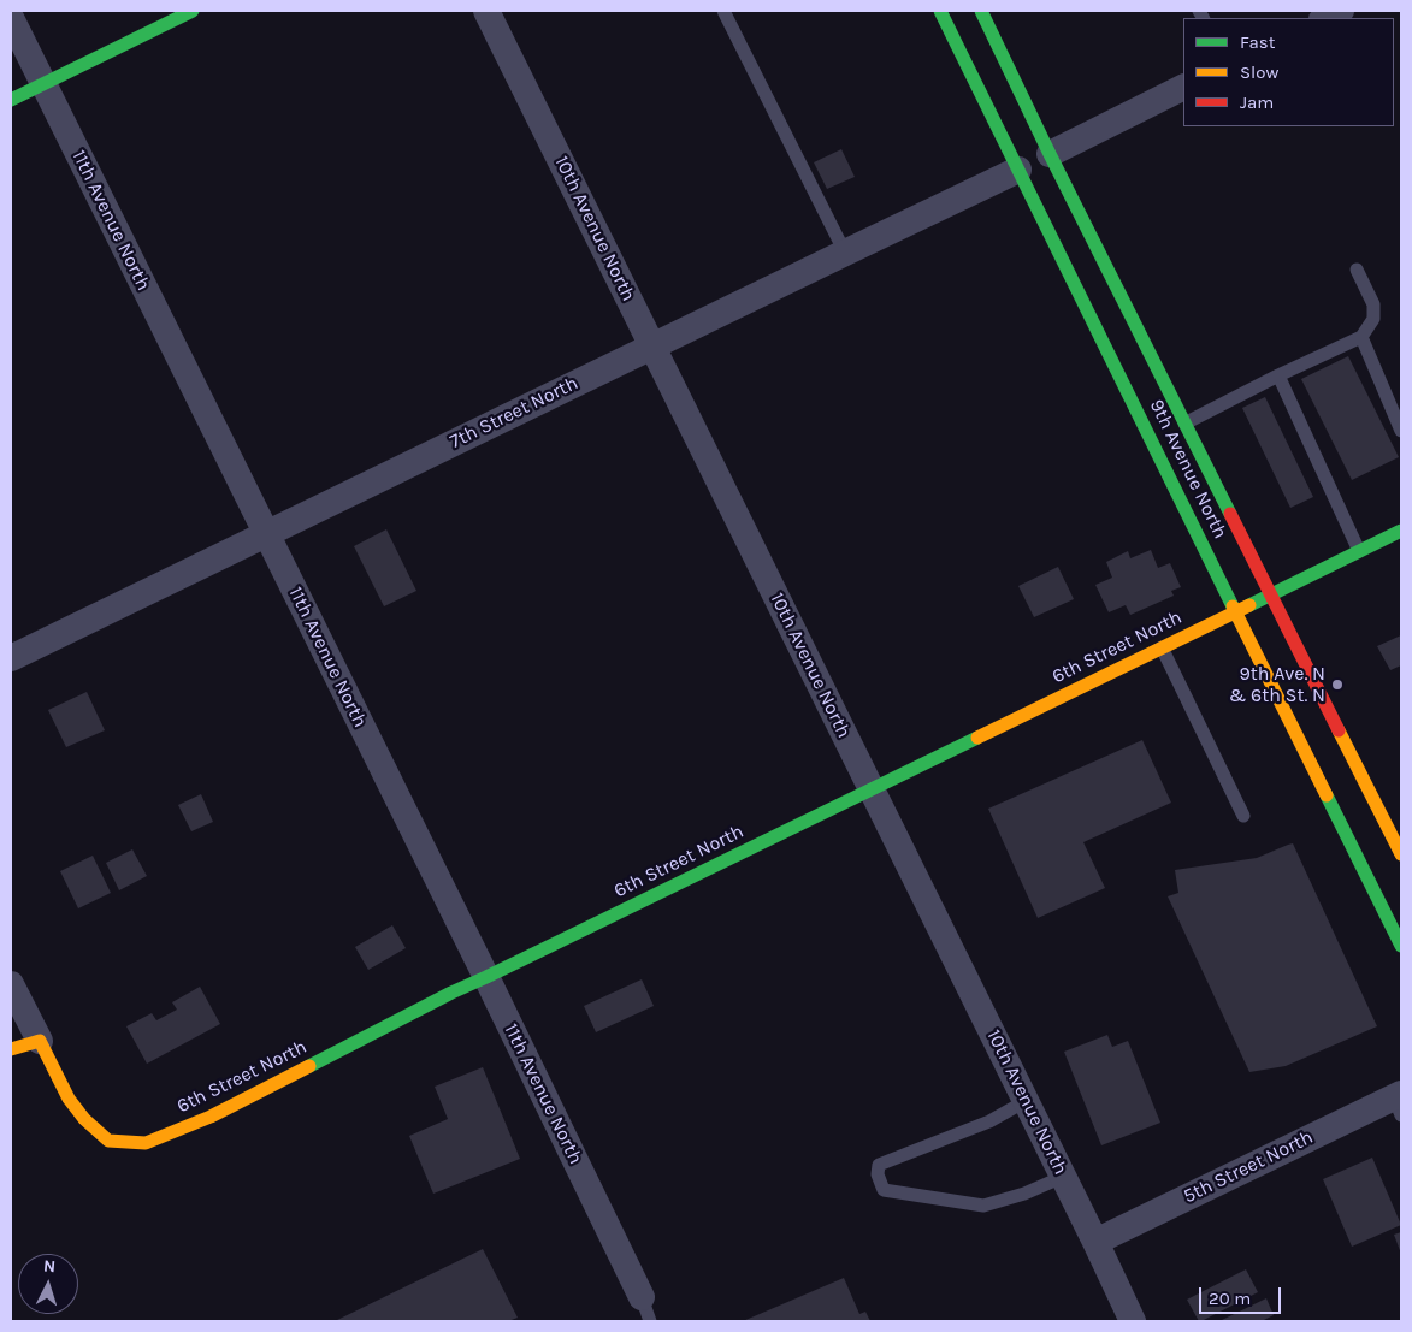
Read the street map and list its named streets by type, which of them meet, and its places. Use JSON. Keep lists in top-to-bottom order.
{
  "streets": {
    "main road": ["9th Avenue North", "6th Street North"],
    "street": [
      "11th Avenue North",
      "10th Avenue North",
      "7th Street North",
      "5th Street North"
    ]
  },
  "crossings": [
    ["11th Avenue North", "7th Street North"],
    ["11th Avenue North", "6th Street North"],
    ["10th Avenue North", "7th Street North"],
    ["10th Avenue North", "6th Street North"],
    ["10th Avenue North", "5th Street North"],
    ["7th Street North", "9th Avenue North"],
    ["9th Avenue North", "6th Street North"]
  ],
  "places": ["9th Ave. N & 6th St. N"],
  "legend": ["Fast", "Slow", "Jam"],
  "scale_bar": "20 m",
  "north": "top"
}
